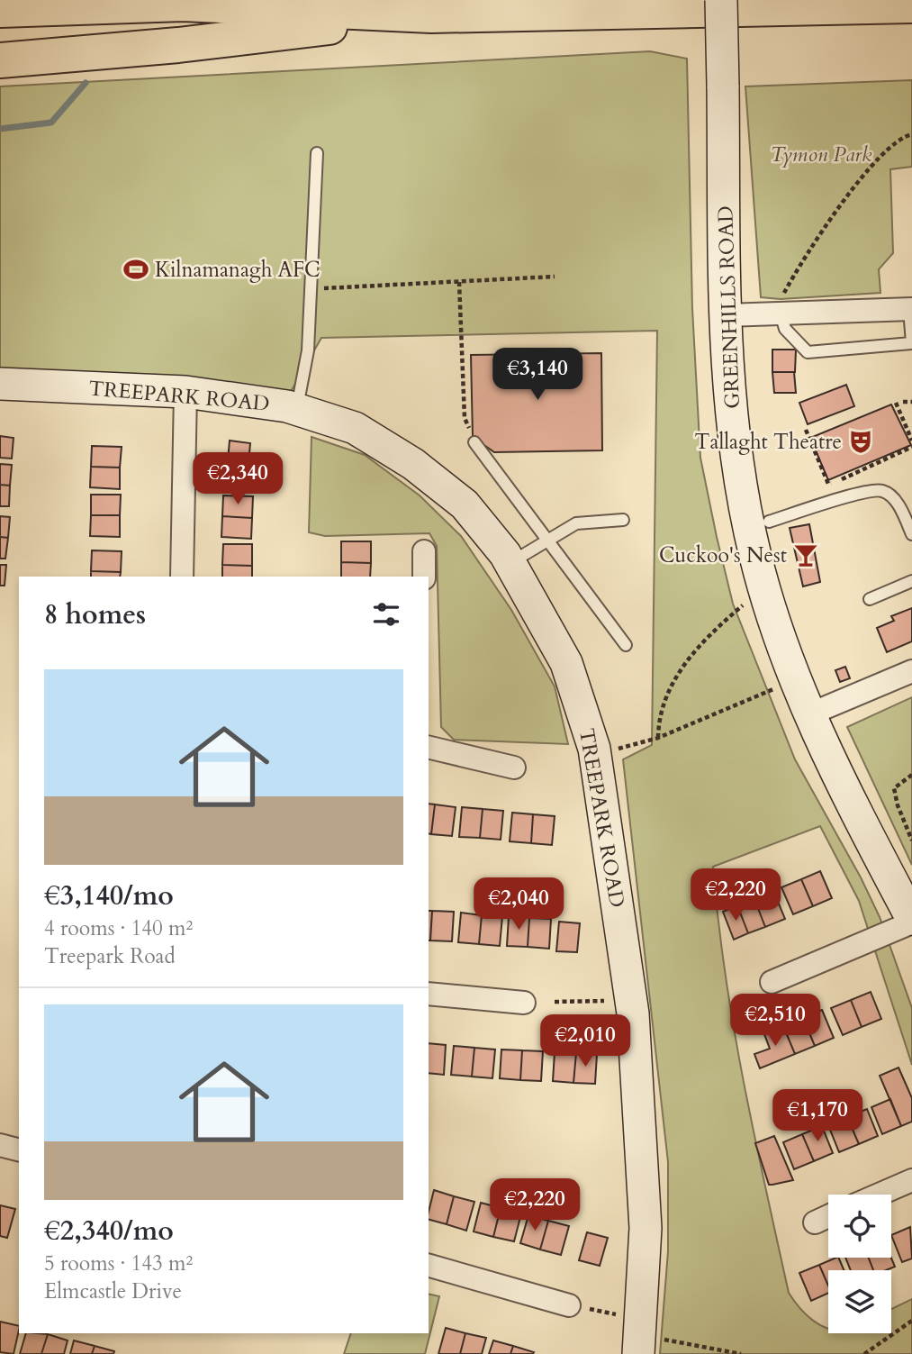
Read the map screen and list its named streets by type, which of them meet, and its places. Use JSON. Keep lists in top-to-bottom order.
{
  "streets": {
    "street": ["GREENHILLS ROAD", "TREEPARK ROAD"]
  },
  "parks": ["Tymon Park"],
  "places": {
    "sports": ["Kilnamanagh AFC"],
    "theatre": ["Tallaght Theatre"],
    "bar": ["Cuckoo's Nest"]
  },
  "page": {
    "price": [
      "€3,140",
      "€2,340",
      "€2,220",
      "€2,040",
      "€2,510",
      "€2,010",
      "€1,170",
      "€2,220"
    ],
    "heading": "8 homes",
    "list": [
      {
        "name": "€3,140/mo",
        "note": "4 rooms · 140 m² · Treepark Road"
      },
      {
        "name": "€2,340/mo",
        "note": "5 rooms · 143 m² · Elmcastle Drive"
      }
    ]
  }
}
